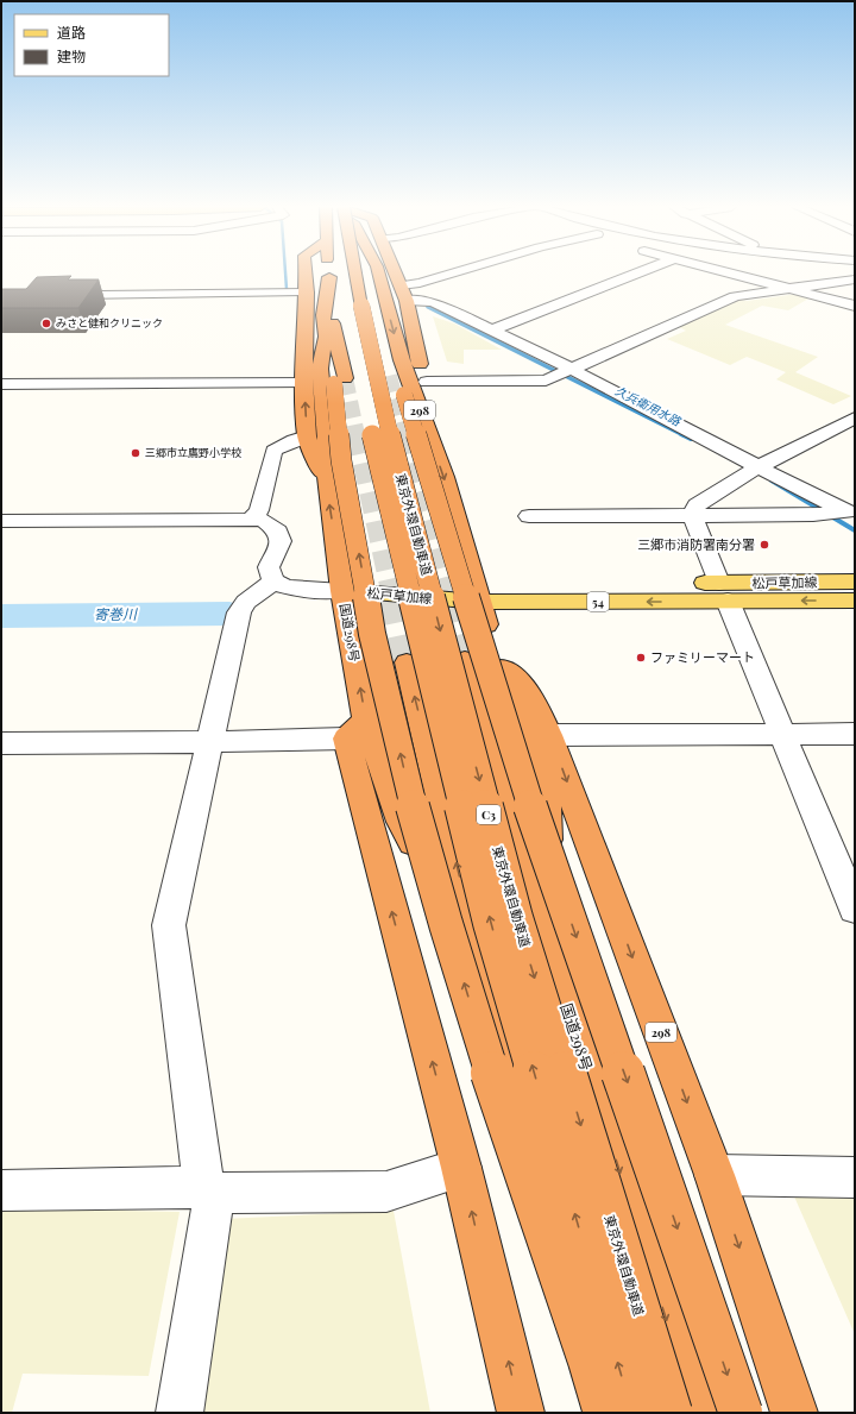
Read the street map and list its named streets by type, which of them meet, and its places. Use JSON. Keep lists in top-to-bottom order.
{
  "streets": {
    "highway": [
      "298",
      "東京外環自動車道",
      "国道298号",
      "C3"
    ],
    "main road": ["松戸草加線", "54"]
  },
  "crossings": [
    ["298", "松戸草加線"],
    ["298", "国道298号"],
    ["松戸草加線", "国道298号"]
  ],
  "water": ["久兵衛用水路", "寄巻川"],
  "places": [
    "みさと健和クリニック",
    "三郷市立鷹野小学校",
    "三郷市消防署南分署",
    "ファミリーマート"
  ],
  "legend": ["道路", "建物"]
}
